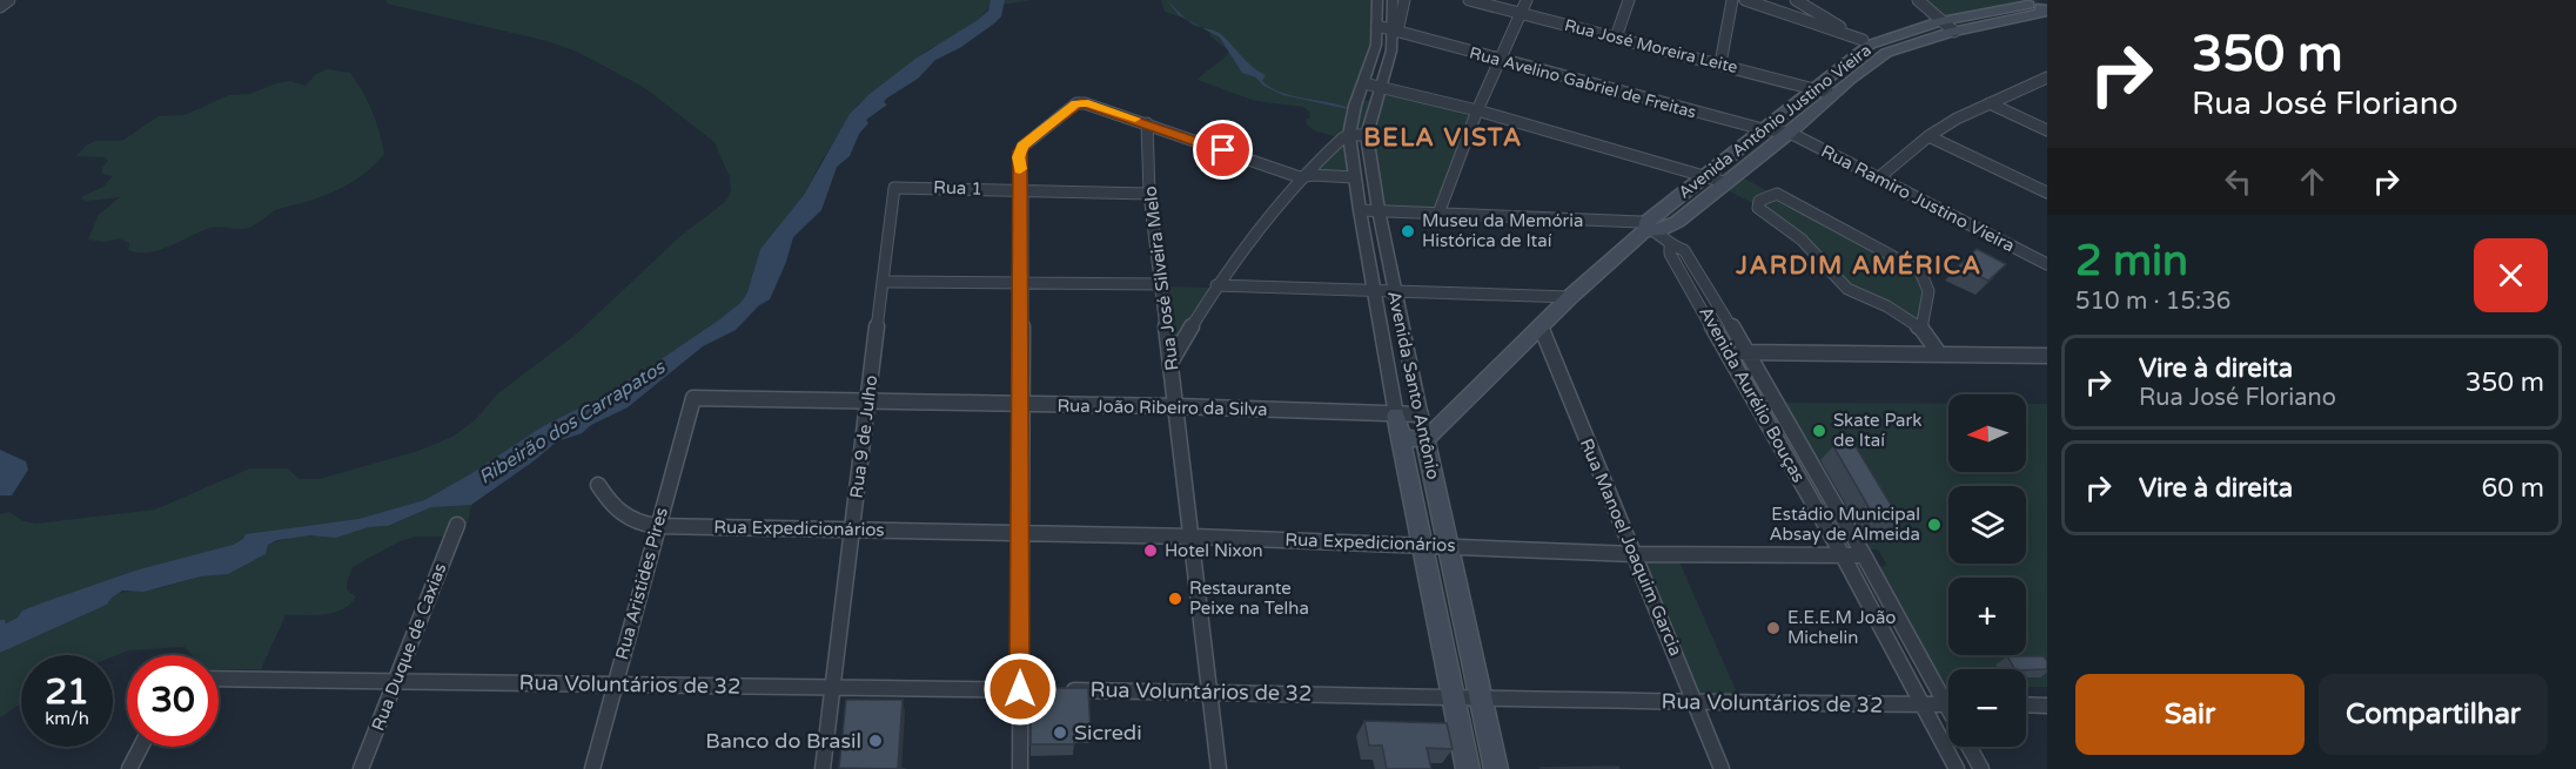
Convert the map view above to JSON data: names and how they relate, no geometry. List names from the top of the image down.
{
  "streets": {
    "main road": ["Avenida Antônio Justino Vieira", "Avenida Santo Antônio"],
    "street": [
      "Rua José Moreira Leite",
      "Rua Avelino Gabriel de Freitas",
      "Rua 1",
      "Rua Ramiro Justino Vieira",
      "Rua José Silveira Melo",
      "Avenida Aurélio Bouças",
      "Rua João Ribeiro da Silva",
      "Rua 9 de Julho",
      "Rua Expedicionários",
      "Rua Manoel Joaquim Garcia",
      "Rua Aristides Pires",
      "Rua Duque de Caxias",
      "Rua Voluntários de 32"
    ]
  },
  "crossings": [
    ["Rua José Moreira Leite", "Avenida Antônio Justino Vieira"],
    ["Rua Avelino Gabriel de Freitas", "Avenida Antônio Justino Vieira"],
    ["Rua Avelino Gabriel de Freitas", "Rua Ramiro Justino Vieira"],
    ["Rua Avelino Gabriel de Freitas", "Avenida Santo Antônio"],
    ["Avenida Antônio Justino Vieira", "Rua Ramiro Justino Vieira"],
    ["Avenida Antônio Justino Vieira", "Avenida Santo Antônio"],
    ["Avenida Antônio Justino Vieira", "Avenida Aurélio Bouças"],
    ["Avenida Antônio Justino Vieira", "Rua Manoel Joaquim Garcia"],
    ["Rua 1", "Rua José Silveira Melo"],
    ["Rua 1", "Rua 9 de Julho"],
    ["Rua José Silveira Melo", "Rua João Ribeiro da Silva"],
    ["Rua José Silveira Melo", "Rua Expedicionários"],
    ["Rua José Silveira Melo", "Rua Voluntários de 32"],
    ["Avenida Santo Antônio", "Rua João Ribeiro da Silva"],
    ["Avenida Santo Antônio", "Rua Expedicionários"],
    ["Avenida Santo Antônio", "Rua Voluntários de 32"],
    ["Avenida Aurélio Bouças", "Rua Expedicionários"],
    ["Avenida Aurélio Bouças", "Rua Voluntários de 32"],
    ["Rua João Ribeiro da Silva", "Rua 9 de Julho"],
    ["Rua João Ribeiro da Silva", "Rua Aristides Pires"],
    ["Rua 9 de Julho", "Rua Expedicionários"],
    ["Rua 9 de Julho", "Rua Voluntários de 32"],
    ["Rua Expedicionários", "Rua Manoel Joaquim Garcia"],
    ["Rua Expedicionários", "Rua Aristides Pires"],
    ["Rua Manoel Joaquim Garcia", "Rua Voluntários de 32"],
    ["Rua Aristides Pires", "Rua Voluntários de 32"],
    ["Rua Duque de Caxias", "Rua Voluntários de 32"]
  ],
  "districts": ["BELA VISTA", "JARDIM AMÉRICA"],
  "water": ["Ribeirão dos Carrapatos"],
  "places": [
    "Museu da Memória Histórica de Itaí",
    "Skate Park de Itaí",
    "Estádio Municipal Absay de Almeida",
    "Hotel Nixon",
    "Restaurante Peixe na Telha",
    "E.E.E.M João Michelin",
    "Sicredi",
    "Banco do Brasil"
  ],
  "north": "left",
  "page": {
    "turn": ["350 m", "Rua José Floriano"],
    "heading": ["2 min", "510 m · 15:36"],
    "list": [
      {
        "name": "Vire à direita",
        "note": "Rua José Floriano",
        "value": "350 m"
      },
      {
        "name": "Vire à direita",
        "value": "60 m"
      }
    ],
    "map_buttons": ["+", "−"],
    "speed": "21 km/h",
    "limit": "30",
    "buttons": ["Sair", "Compartilhar"]
  }
}
